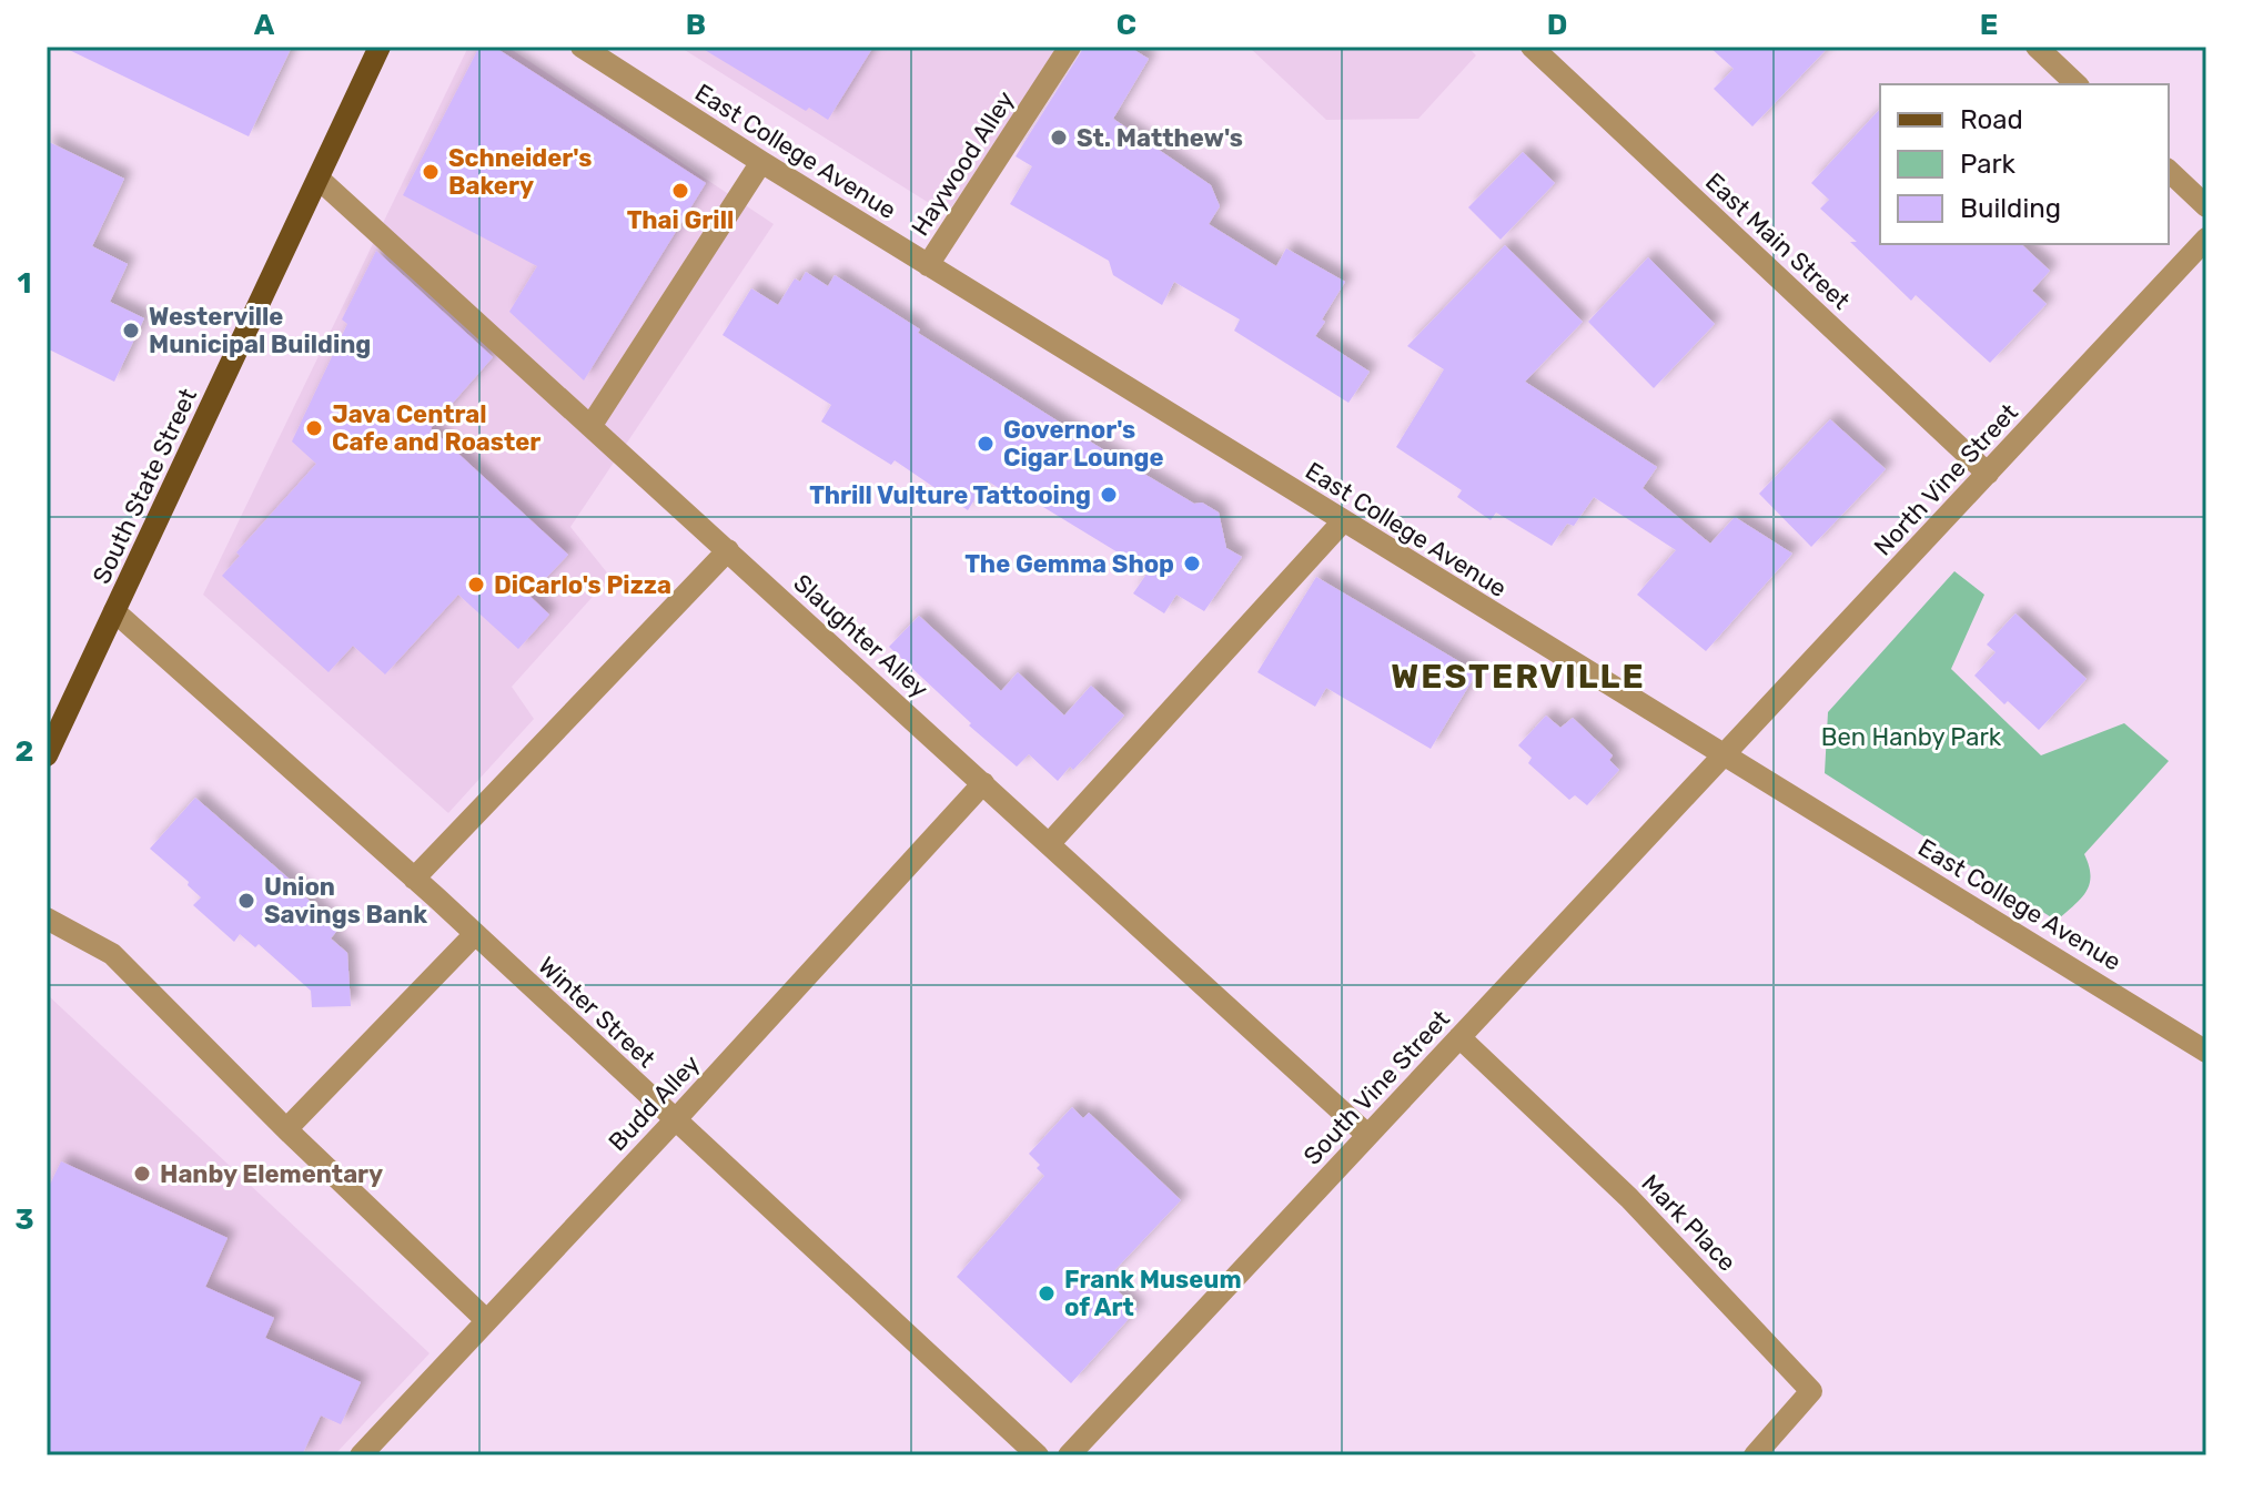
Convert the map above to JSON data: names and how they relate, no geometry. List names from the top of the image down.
{
  "streets": {
    "main road": ["South State Street"],
    "street": [
      "East College Avenue",
      "Haywood Alley",
      "East Main Street",
      "North Vine Street",
      "Slaughter Alley",
      "Winter Street",
      "South Vine Street",
      "Budd Alley",
      "Mark Place"
    ]
  },
  "crossings": [
    ["East College Avenue", "Haywood Alley"],
    ["East College Avenue", "North Vine Street"],
    ["East College Avenue", "South Vine Street"],
    ["East Main Street", "North Vine Street"],
    ["North Vine Street", "South Vine Street"],
    ["South State Street", "Slaughter Alley"],
    ["South State Street", "Winter Street"],
    ["Slaughter Alley", "South Vine Street"],
    ["Slaughter Alley", "Budd Alley"],
    ["Winter Street", "Budd Alley"],
    ["South Vine Street", "Mark Place"]
  ],
  "districts": ["WESTERVILLE"],
  "parks": ["Ben Hanby Park"],
  "places": [
    "St. Matthew's",
    "Schneider's Bakery",
    "Thai Grill",
    "Westerville Municipal Building",
    "Java Central Cafe and Roaster",
    "Governor's Cigar Lounge",
    "Thrill Vulture Tattooing",
    "The Gemma Shop",
    "DiCarlo's Pizza",
    "Union Savings Bank",
    "Hanby Elementary",
    "Frank Museum of Art"
  ],
  "legend": ["Road", "Park", "Building"],
  "grid": {
    "columns": [
      "A",
      "B",
      "C",
      "D",
      "E"
    ],
    "rows": ["1", "2", "3"]
  }
}
